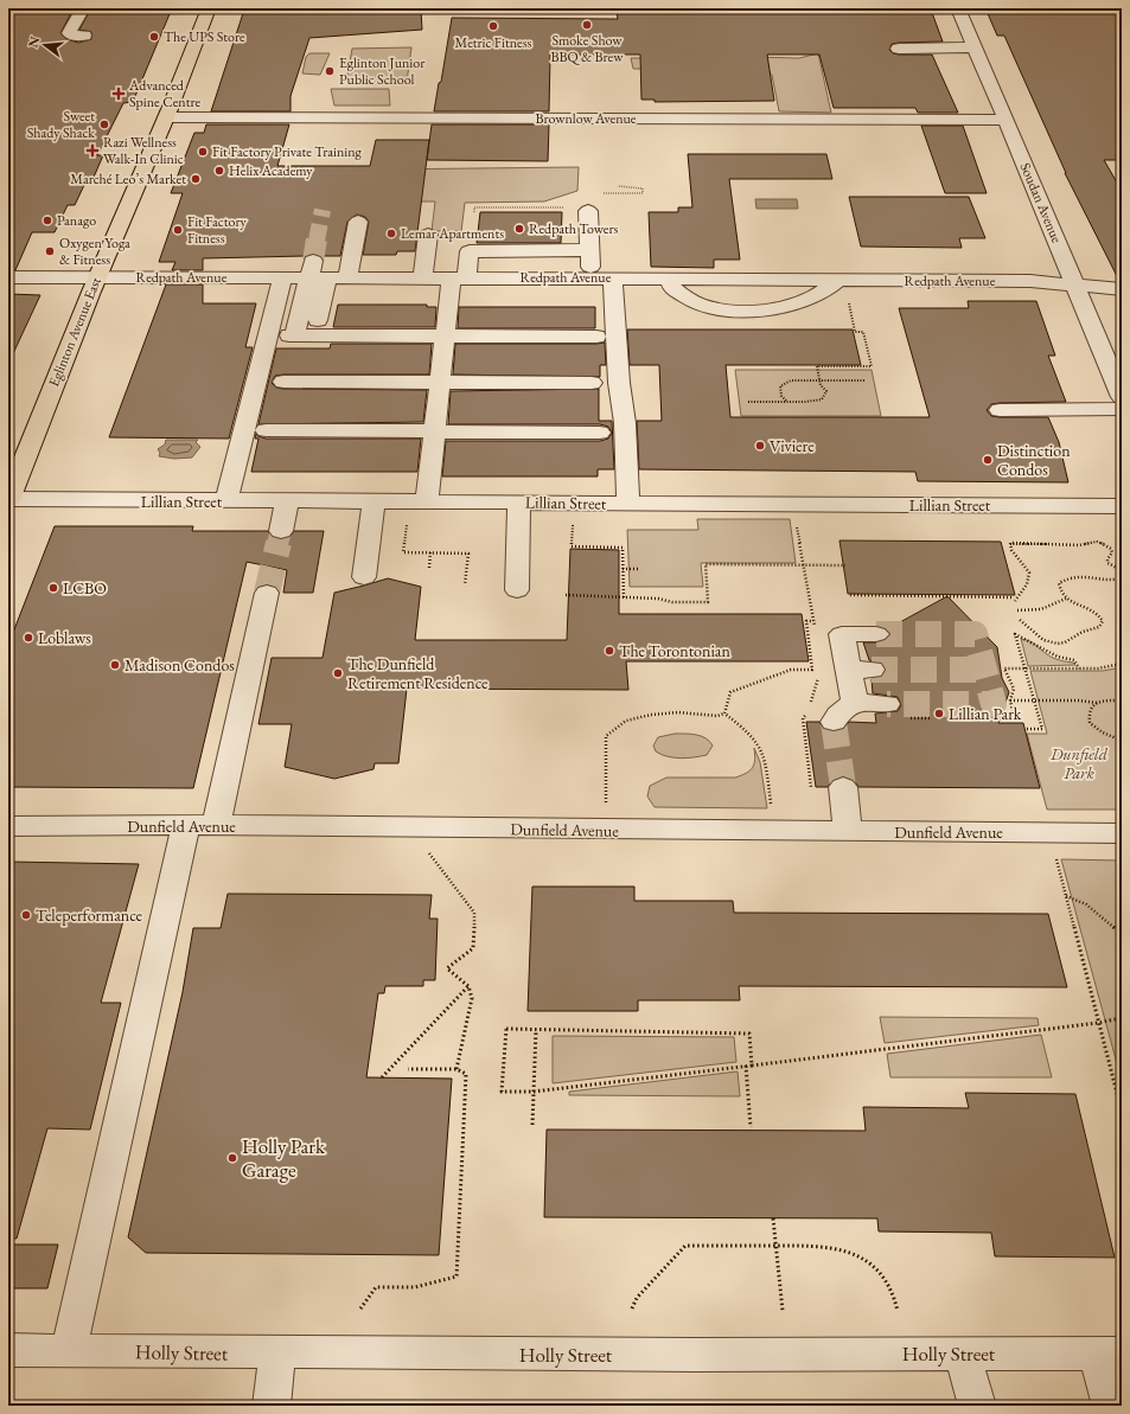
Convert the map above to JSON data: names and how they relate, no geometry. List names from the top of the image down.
{
  "streets": {
    "main road": ["Eglinton Avenue East"],
    "street": [
      "Brownlow Avenue",
      "Soudan Avenue",
      "Redpath Avenue",
      "Lillian Street",
      "Dunfield Avenue",
      "Holly Street"
    ]
  },
  "crossings": [
    ["Brownlow Avenue", "Soudan Avenue"],
    ["Brownlow Avenue", "Eglinton Avenue East"],
    ["Soudan Avenue", "Redpath Avenue"],
    ["Redpath Avenue", "Eglinton Avenue East"],
    ["Eglinton Avenue East", "Lillian Street"]
  ],
  "parks": ["Dunfield Park"],
  "places": {
    "other": [
      "Smoke Show BBQ & Brew",
      "Metric Fitness",
      "The UPS Store",
      "Eglinton Junior Public School",
      "Sweet Shady Shack",
      "Fit Factory Private Training",
      "Helix Academy",
      "Marché Leo’s Market",
      "Panago",
      "Redpath Towers",
      "Fit Factory Fitness",
      "Lemar Apartments",
      "Oxygen Yoga & Fitness",
      "Viviere",
      "Distinction Condos",
      "LCBO",
      "Loblaws",
      "The Torontonian",
      "Madison Condos",
      "The Dunfield Retirement Residence",
      "Lillian Park",
      "Teleperformance",
      "Holly Park Garage"
    ],
    "health": ["Advanced Spine Centre", "Razi Wellness Walk-In Clinic"]
  },
  "north": "left"
}
